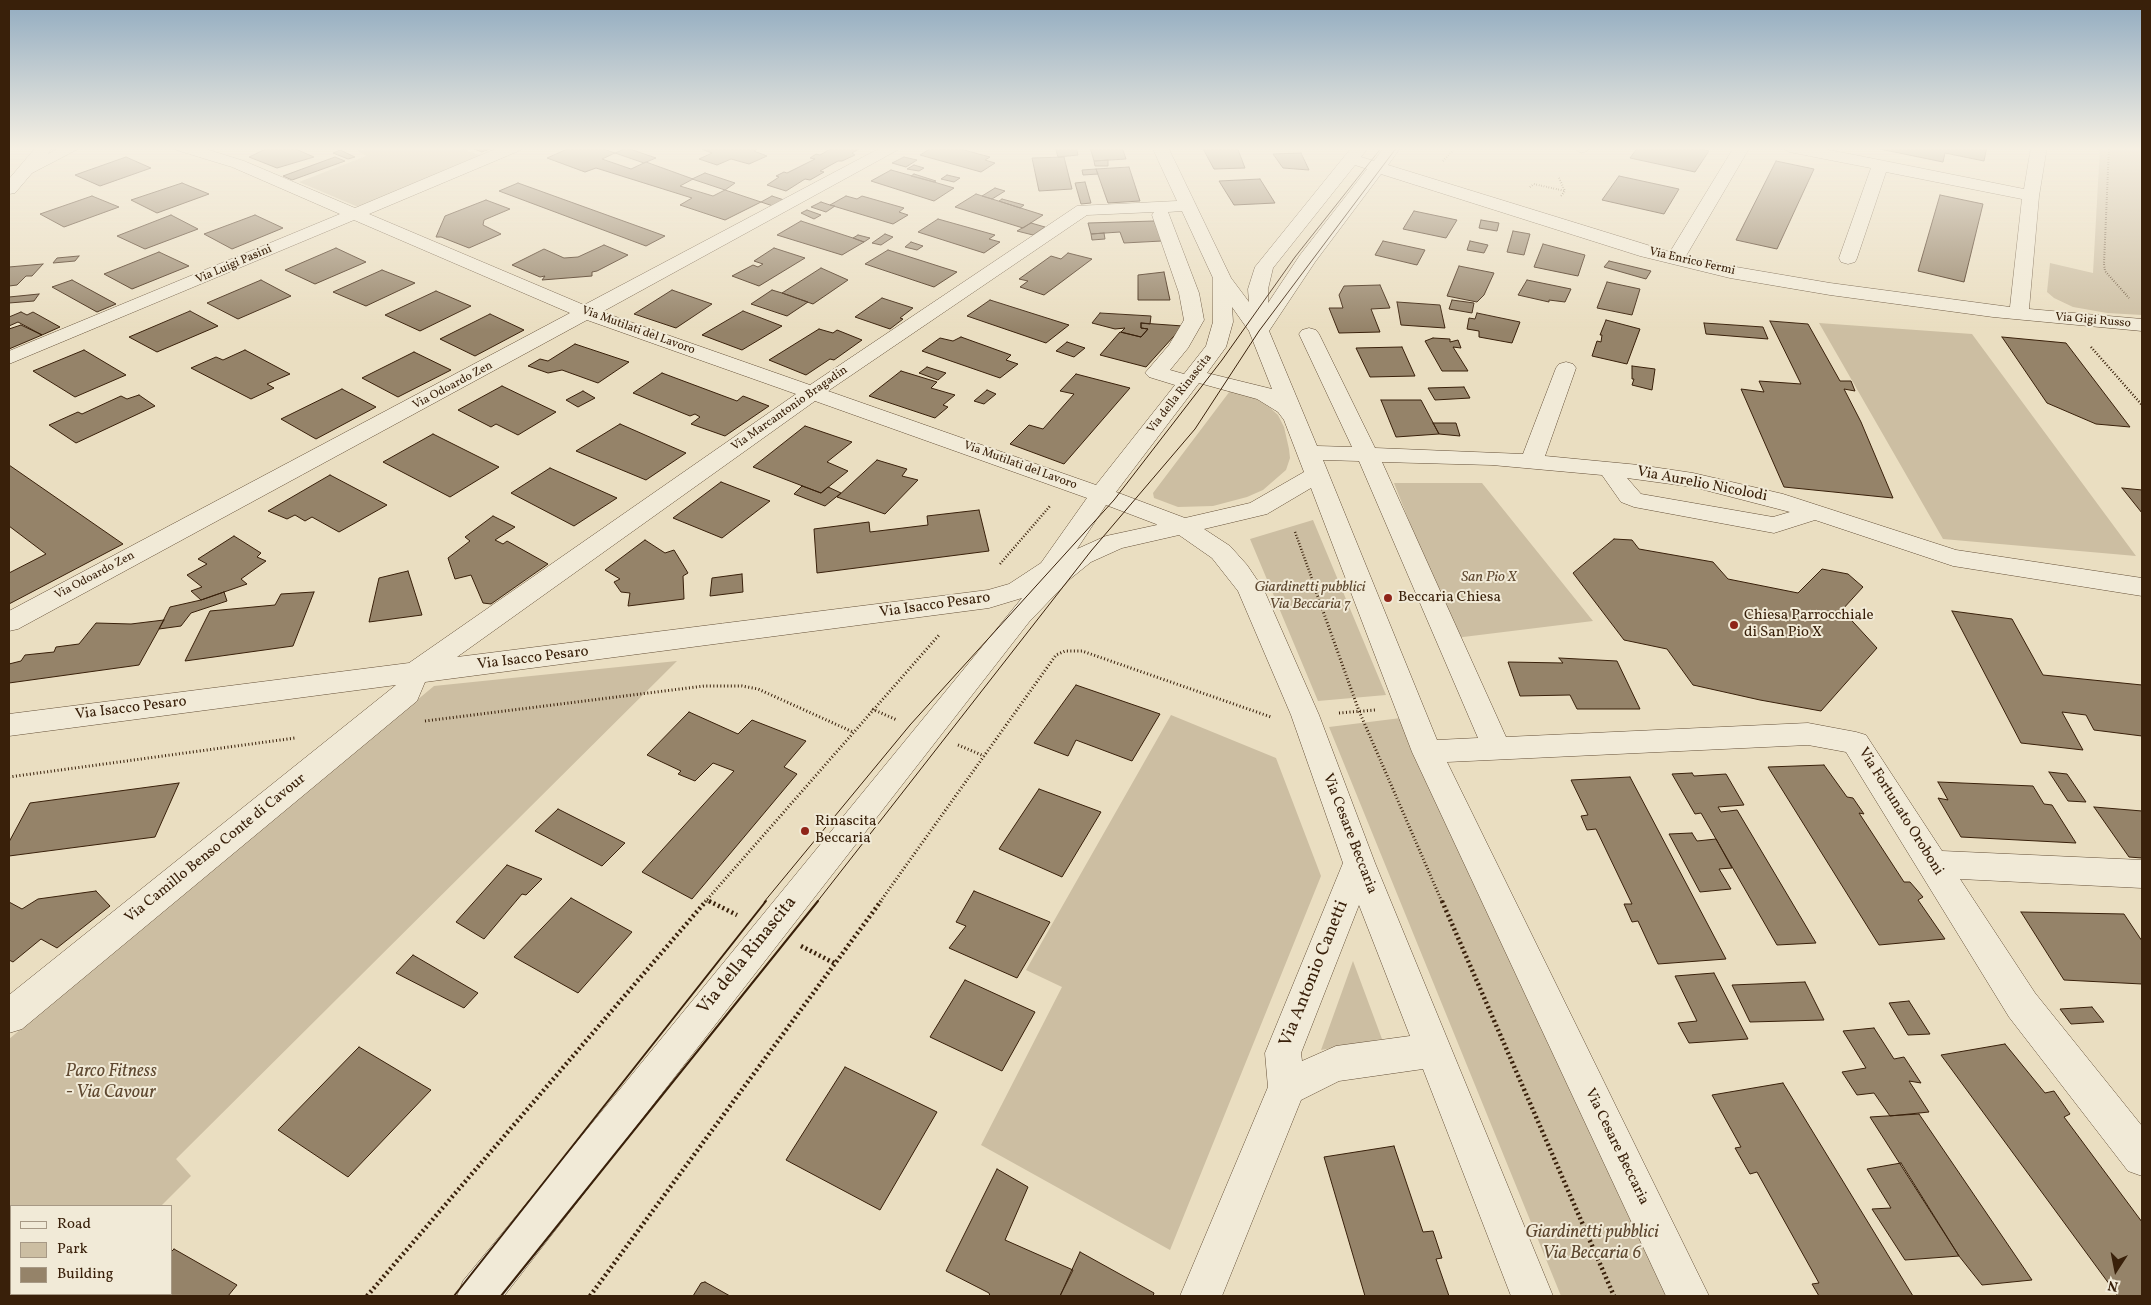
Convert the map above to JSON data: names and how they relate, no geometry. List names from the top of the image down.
{
  "streets": {
    "street": [
      "Via Enrico Fermi",
      "Via Luigi Pasini",
      "Via Gigi Russo",
      "Via Mutilati del Lavoro",
      "Via Odoardo Zen",
      "Via della Rinascita",
      "Via Marcantonio Bragadin",
      "Via Isacco Pesaro",
      "Via Fortunato Oroboni",
      "Via Cesare Beccaria",
      "Via Camillo Benso Conte di Cavour",
      "Via Antonio Canetti"
    ]
  },
  "crossings": [
    ["Via Enrico Fermi", "Via Gigi Russo"],
    ["Via Luigi Pasini", "Via Mutilati del Lavoro"],
    ["Via Mutilati del Lavoro", "Via Odoardo Zen"],
    ["Via Mutilati del Lavoro", "Via della Rinascita"],
    ["Via Mutilati del Lavoro", "Via Marcantonio Bragadin"],
    ["Via Mutilati del Lavoro", "Via Cesare Beccaria"],
    ["Via della Rinascita", "Via Isacco Pesaro"],
    ["Via della Rinascita", "Via Cesare Beccaria"],
    ["Via Marcantonio Bragadin", "Via Isacco Pesaro"],
    ["Via Marcantonio Bragadin", "Via Camillo Benso Conte di Cavour"],
    ["Via Isacco Pesaro", "Via Camillo Benso Conte di Cavour"],
    ["Via Fortunato Oroboni", "Via Cesare Beccaria"],
    ["Via Cesare Beccaria", "Via Antonio Canetti"]
  ],
  "parks": [
    "San Pio X",
    "Giardinetti pubblici Via Beccaria 7",
    "Parco Fitness - Via Cavour",
    "Giardinetti pubblici Via Beccaria 6"
  ],
  "places": ["Beccaria Chiesa", "Chiesa Parrocchiale di San Pio X", "Rinascita Beccaria"],
  "legend": ["Road", "Park", "Building"],
  "north": "bottom"
}
